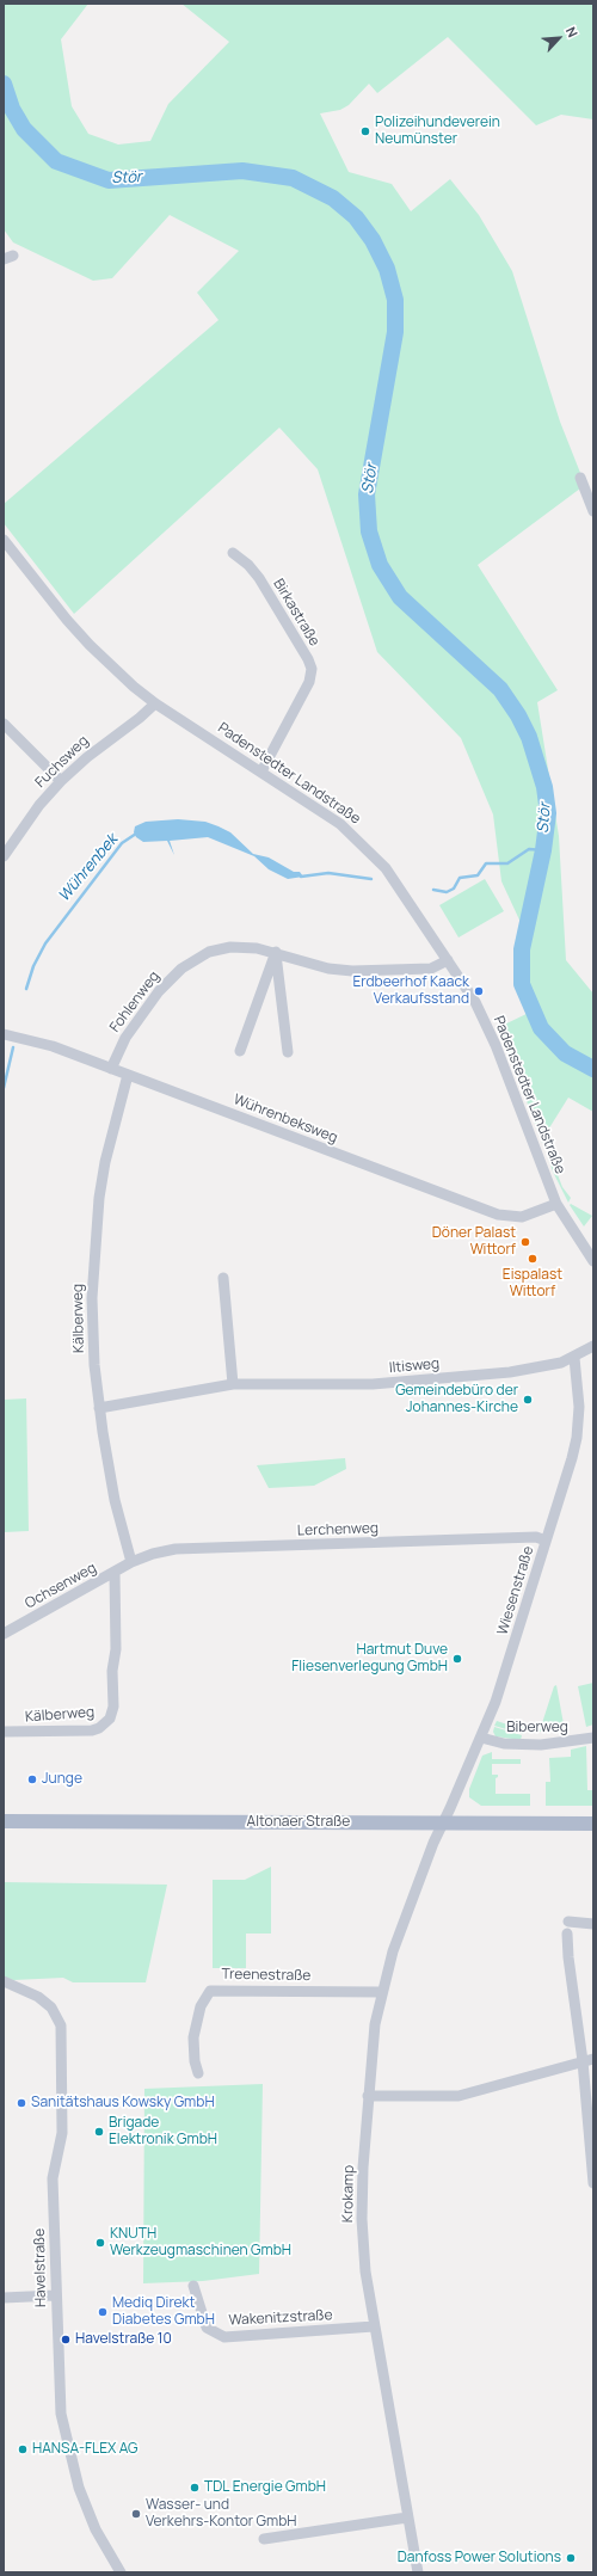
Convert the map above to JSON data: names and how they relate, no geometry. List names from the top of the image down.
{
  "streets": {
    "main road": ["Altonaer Straße"],
    "street": [
      "Birkastraße",
      "Fuchsweg",
      "Padenstedter Landstraße",
      "Fohlenweg",
      "Wührenbeksweg",
      "Kälberweg",
      "Iltisweg",
      "Lerchenweg",
      "Ochsenweg",
      "Wiesenstraße",
      "Biberweg",
      "Treenestraße",
      "Krokamp",
      "Havelstraße",
      "Wakenitzstraße"
    ]
  },
  "crossings": [
    ["Birkastraße", "Padenstedter Landstraße"],
    ["Fuchsweg", "Padenstedter Landstraße"],
    ["Padenstedter Landstraße", "Fohlenweg"],
    ["Padenstedter Landstraße", "Wührenbeksweg"],
    ["Fohlenweg", "Wührenbeksweg"],
    ["Wührenbeksweg", "Kälberweg"],
    ["Kälberweg", "Iltisweg"],
    ["Kälberweg", "Lerchenweg"],
    ["Kälberweg", "Ochsenweg"],
    ["Iltisweg", "Wiesenstraße"],
    ["Lerchenweg", "Ochsenweg"],
    ["Lerchenweg", "Wiesenstraße"],
    ["Wiesenstraße", "Biberweg"],
    ["Wiesenstraße", "Altonaer Straße"],
    ["Wiesenstraße", "Krokamp"],
    ["Altonaer Straße", "Krokamp"],
    ["Treenestraße", "Krokamp"],
    ["Krokamp", "Wakenitzstraße"]
  ],
  "water": ["Stör", "Wührenbek"],
  "places": [
    "Polizeihundeverein Neumünster",
    "Erdbeerhof Kaack Verkaufsstand",
    "Döner Palast Wittorf",
    "Eispalast Wittorf",
    "Gemeindebüro der Johannes-Kirche",
    "Hartmut Duve Fliesenverlegung GmbH",
    "Junge",
    "Sanitätshaus Kowsky GmbH",
    "Brigade Elektronik GmbH",
    "KNUTH Werkzeugmaschinen GmbH",
    "Mediq Direkt Diabetes GmbH",
    "Havelstraße 10",
    "HANSA-FLEX AG",
    "TDL Energie GmbH",
    "Wasser- und Verkehrs-Kontor GmbH",
    "Danfoss Power Solutions"
  ],
  "north": "top right"
}
